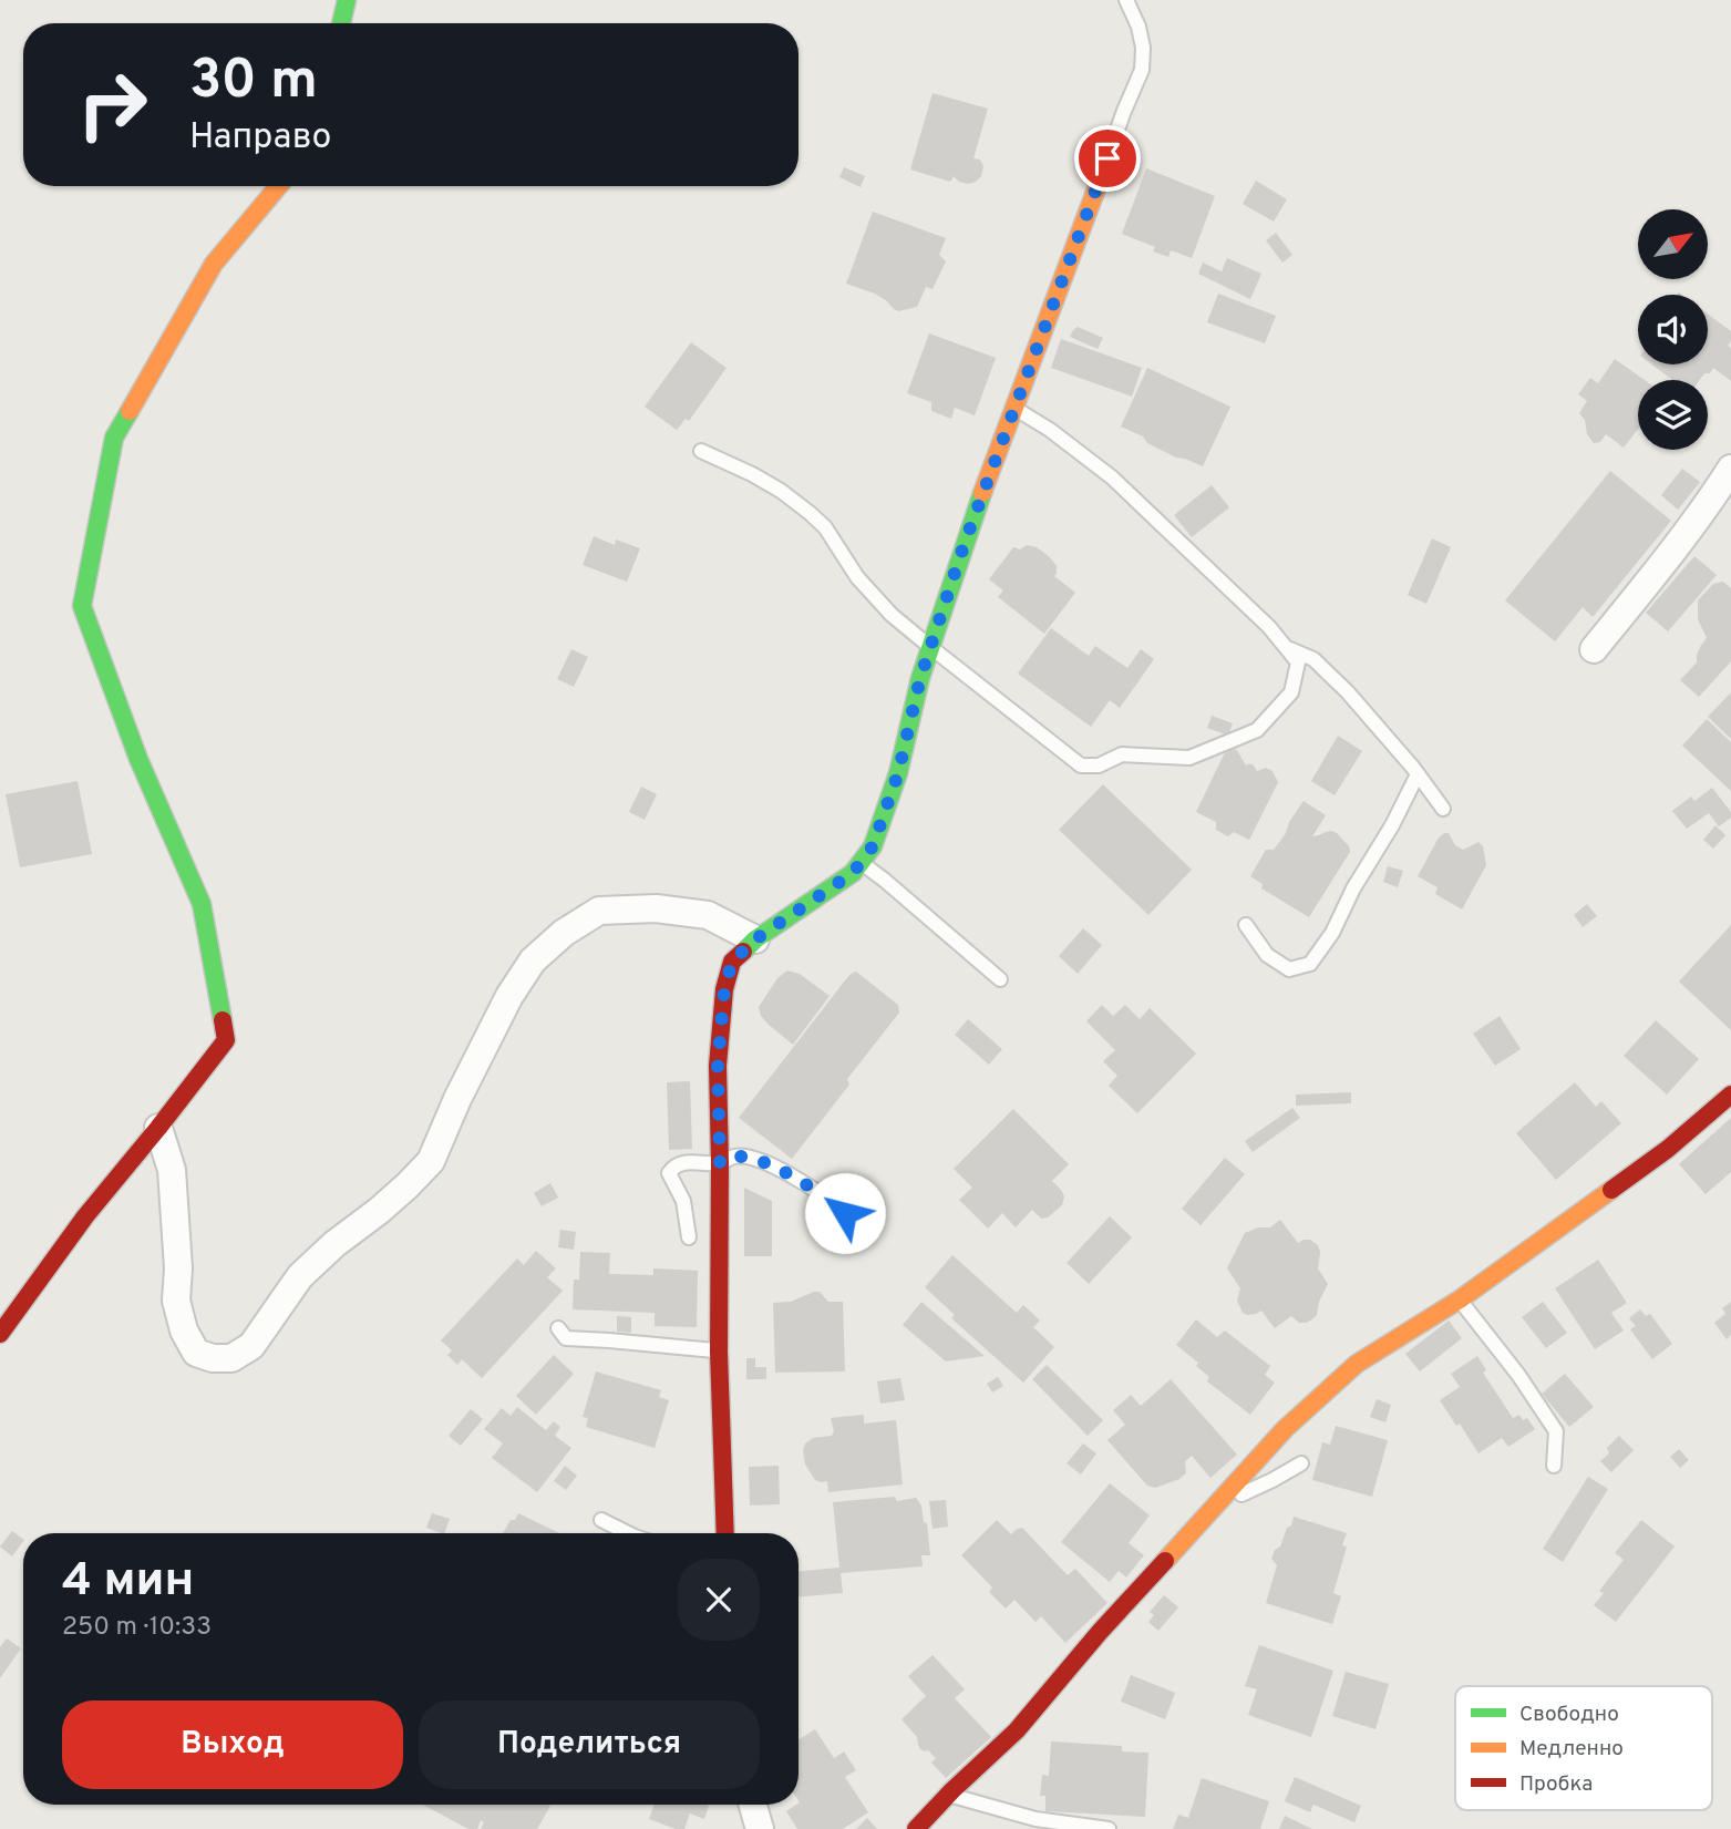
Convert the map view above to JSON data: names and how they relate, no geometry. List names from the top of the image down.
{
  "legend": ["Свободно", "Медленно", "Пробка"],
  "north": "top right",
  "page": {
    "turn": ["30 m", "Направо"],
    "heading": ["4 мин", "250 m · 10:33"],
    "buttons": ["Выход", "Поделиться"]
  }
}
